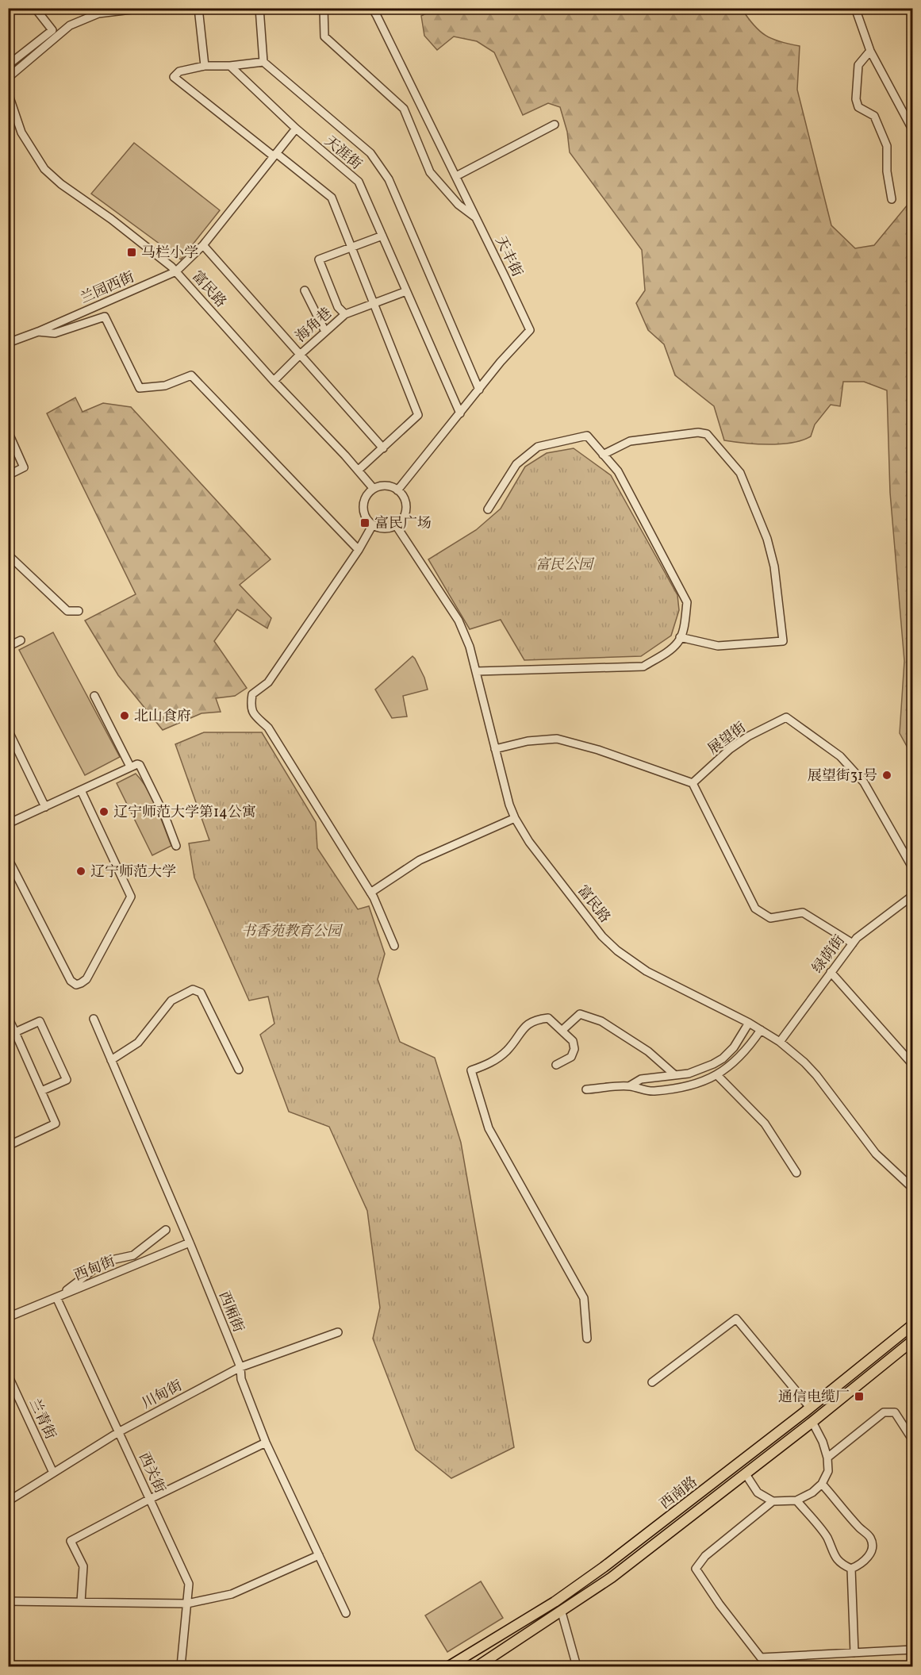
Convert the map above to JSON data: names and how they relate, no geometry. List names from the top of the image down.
{
  "streets": {
    "main road": ["西南路"],
    "street": [
      "天涯街",
      "天丰街",
      "兰园西街",
      "富民路",
      "海角巷",
      "展望街",
      "绿荫街",
      "西甸街",
      "西厢街",
      "川甸街",
      "兰青街",
      "西关街"
    ]
  },
  "crossings": [
    ["天涯街", "天丰街"],
    ["天涯街", "兰园西街"],
    ["天涯街", "海角巷"],
    ["天丰街", "富民路"],
    ["兰园西街", "富民路"],
    ["富民路", "海角巷"],
    ["富民路", "绿荫街"],
    ["西甸街", "西厢街"],
    ["西甸街", "西关街"],
    ["西厢街", "川甸街"],
    ["川甸街", "兰青街"],
    ["川甸街", "西关街"]
  ],
  "parks": ["富民公园", "书香苑教育公园"],
  "places": {
    "transit": ["马栏小学", "富民广场", "通信电缆厂"],
    "other": [
      "北山食府",
      "展望街31号",
      "辽宁师范大学第14公寓",
      "辽宁师范大学"
    ]
  }
}
